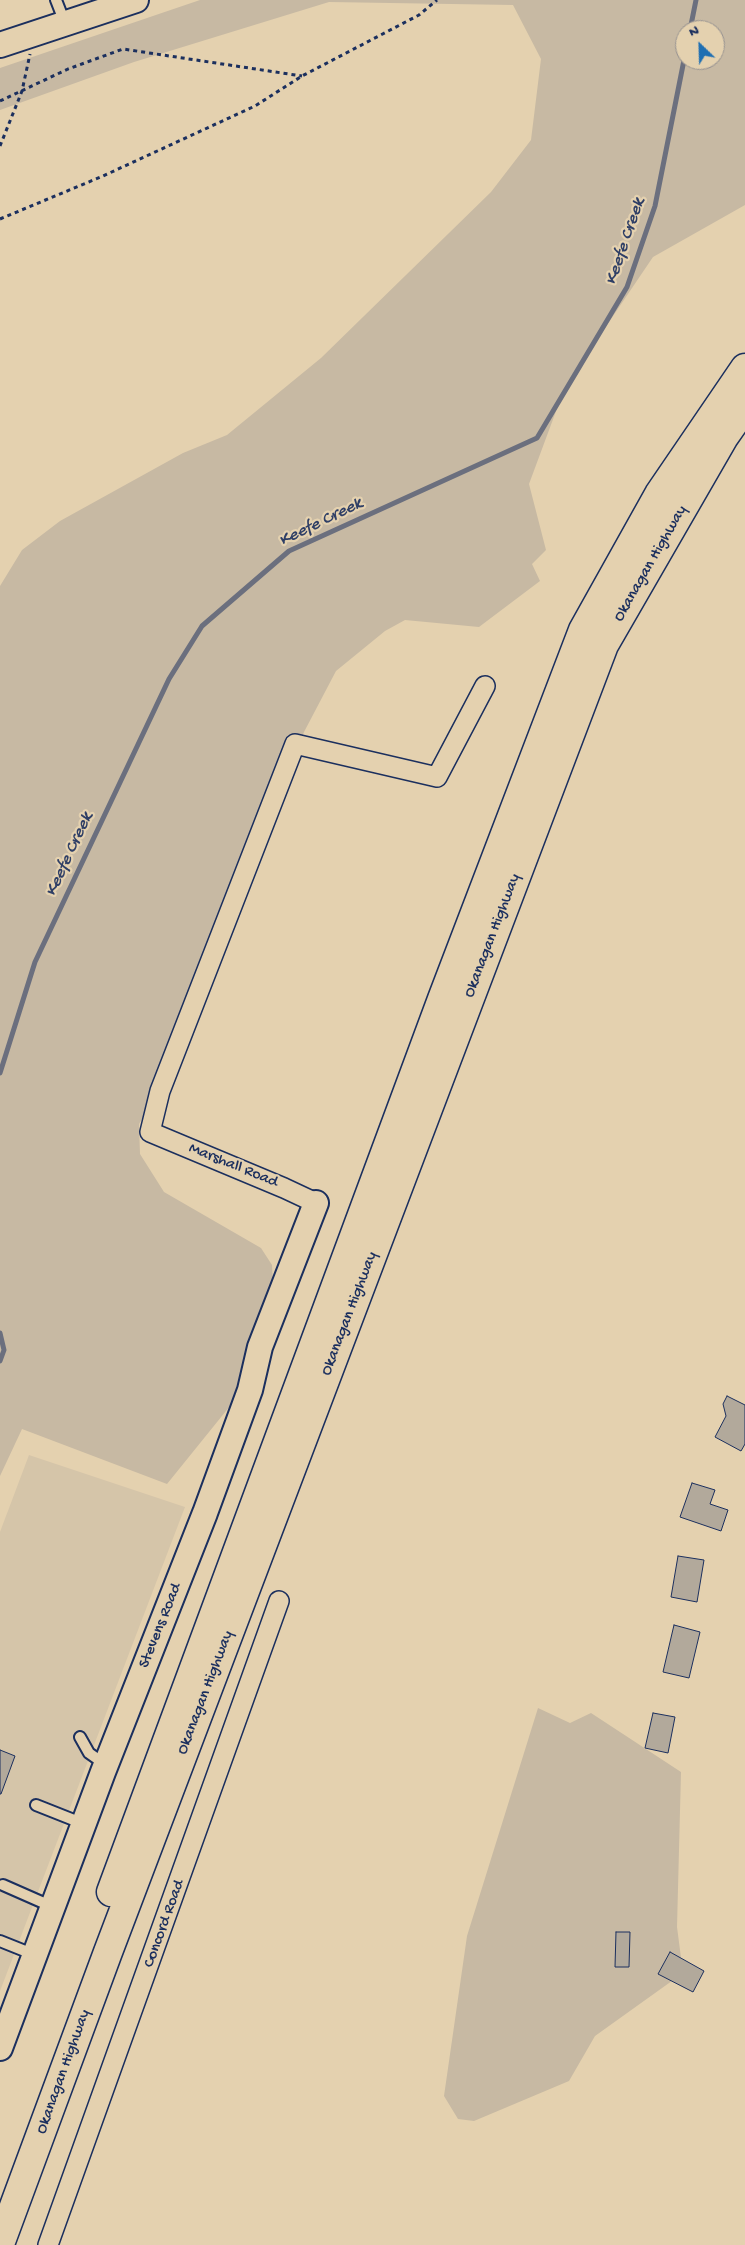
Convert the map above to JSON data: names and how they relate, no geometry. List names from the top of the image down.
{
  "streets": {
    "highway": ["Okanagan Highway"],
    "street": ["Marshall Road", "Stevens Road", "Concord Road"]
  },
  "crossings": [
    ["Marshall Road", "Stevens Road"]
  ],
  "water": ["Keefe Creek"],
  "north": "top left"
}
